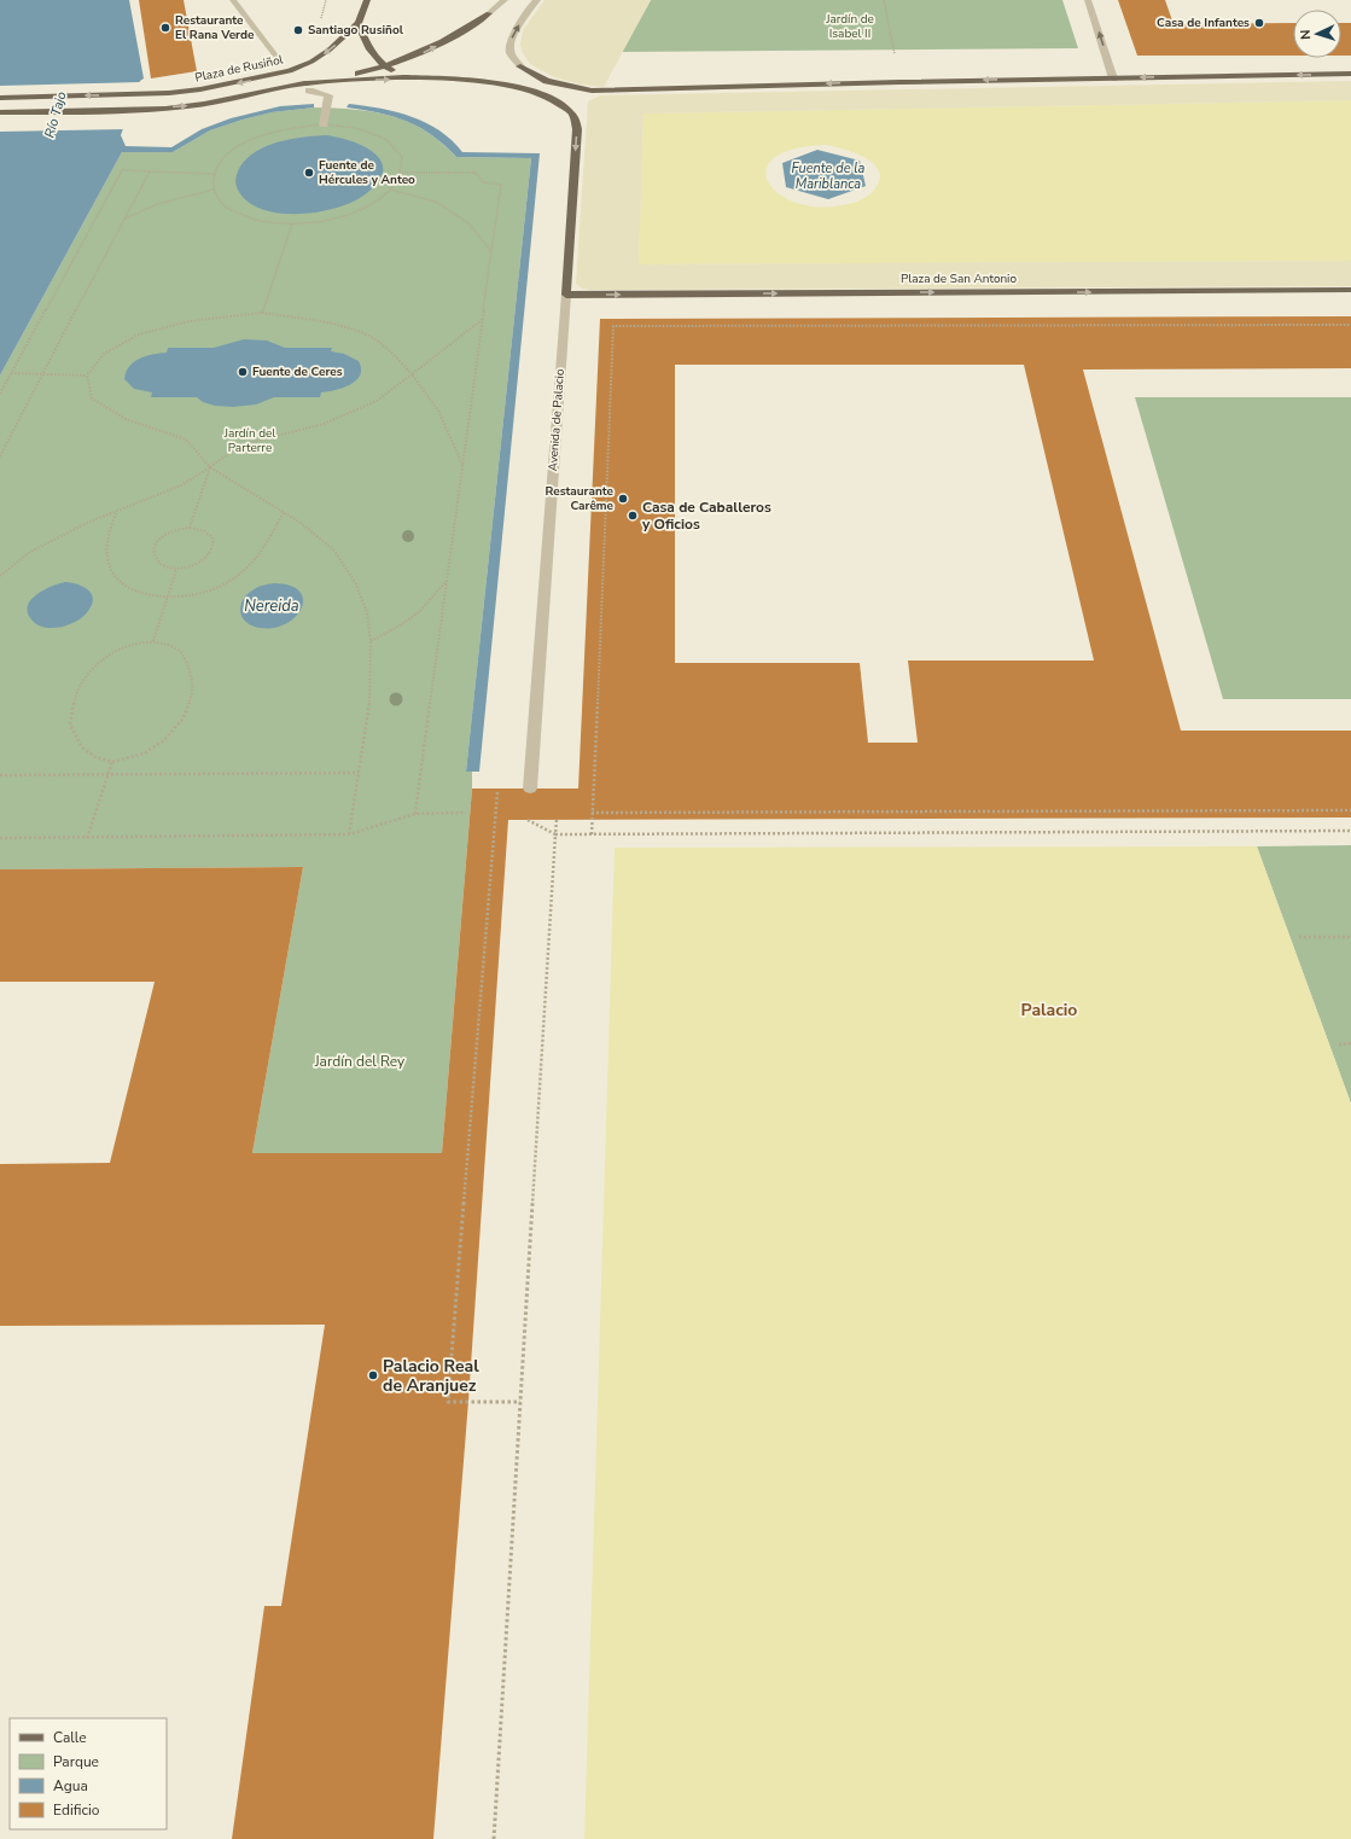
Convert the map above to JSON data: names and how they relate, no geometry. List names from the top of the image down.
{
  "streets": {
    "main road": ["Plaza de Rusiñol", "Plaza de San Antonio", "Avenida de Palacio"]
  },
  "crossings": [
    ["Plaza de Rusiñol", "Avenida de Palacio"],
    ["Plaza de San Antonio", "Avenida de Palacio"]
  ],
  "one_way": ["Plaza de San Antonio"],
  "districts": ["Palacio"],
  "water": ["Río Tajo", "Fuente de la Mariblanca", "Nereida"],
  "parks": ["Jardín de Isabel II", "Jardín del Parterre", "Jardín del Rey"],
  "places": [
    "Casa de Infantes",
    "Restaurante El Rana Verde",
    "Santiago Rusiñol",
    "Fuente de Hércules y Anteo",
    "Fuente de Ceres",
    "Restaurante Carême",
    "Casa de Caballeros y Oficios",
    "Palacio Real de Aranjuez"
  ],
  "legend": [
    "Calle",
    "Parque",
    "Agua",
    "Edificio"
  ],
  "north": "left"
}
